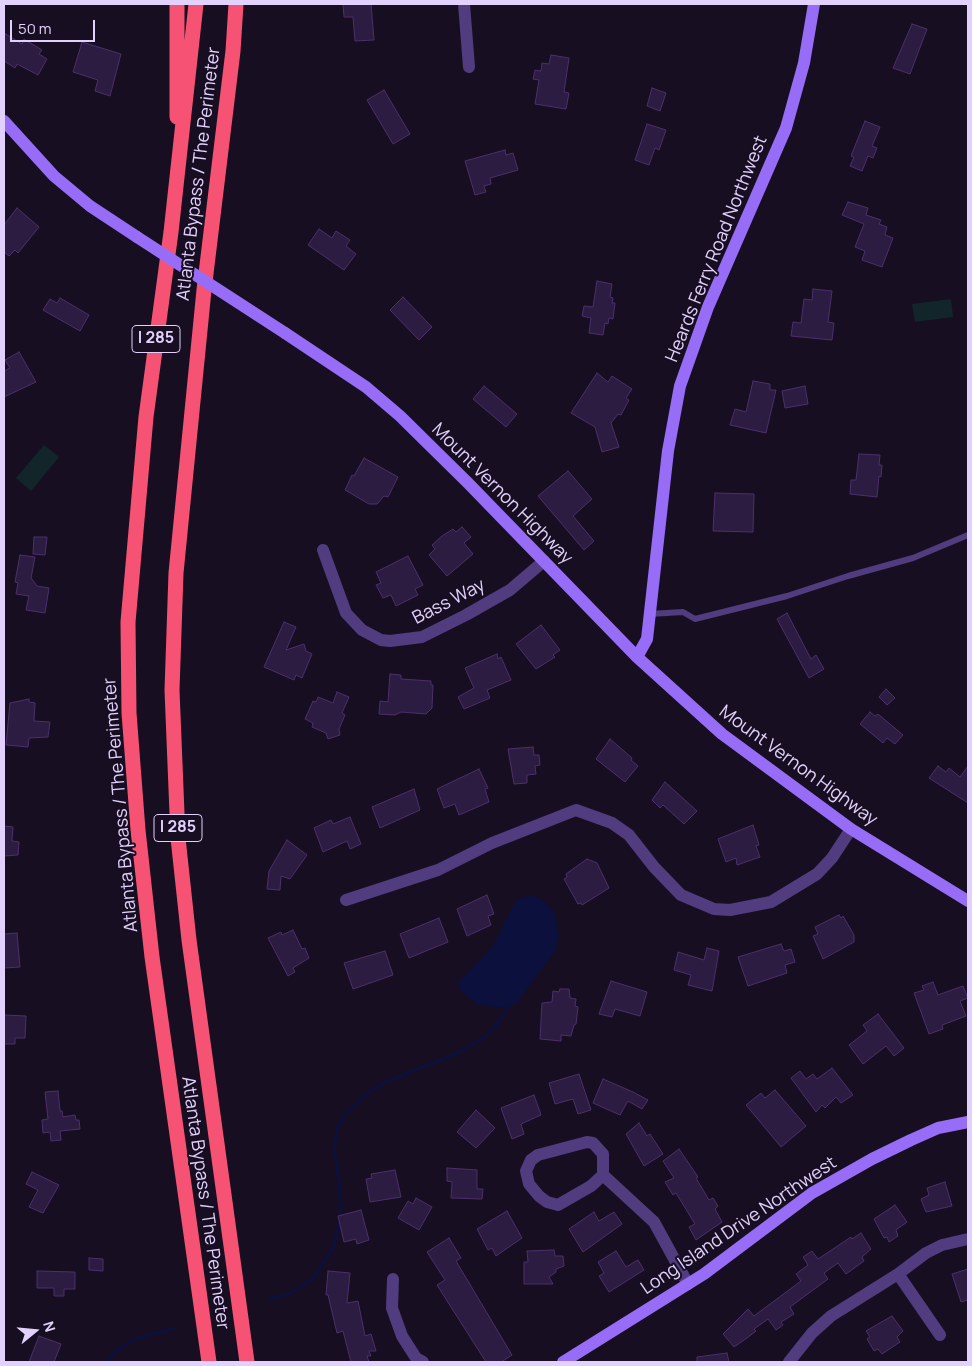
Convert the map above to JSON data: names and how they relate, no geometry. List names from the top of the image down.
{
  "streets": {
    "highway": ["Atlanta Bypass / The Perimeter", "I 285"],
    "street": [
      "Heards Ferry Road Northwest",
      "Mount Vernon Highway",
      "Bass Way",
      "Long Island Drive Northwest"
    ]
  },
  "crossings": [
    ["Heards Ferry Road Northwest", "Mount Vernon Highway"],
    ["Mount Vernon Highway", "Bass Way"]
  ],
  "scale_bar": "50 m",
  "north": "right"
}
